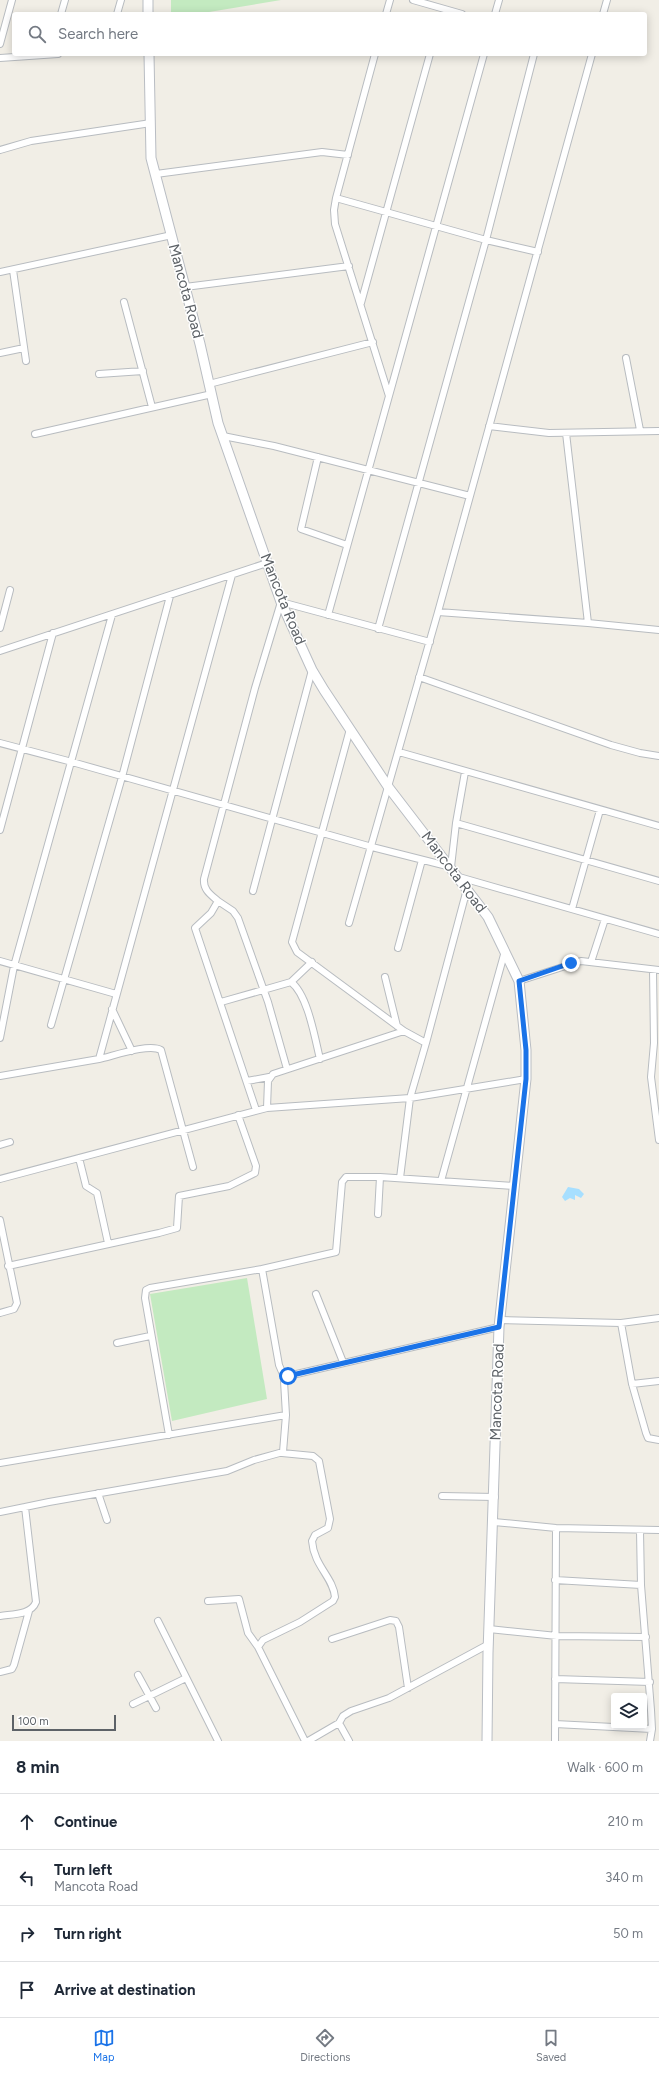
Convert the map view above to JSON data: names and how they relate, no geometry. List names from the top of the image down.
{
  "streets": {
    "main road": ["Mancota Road"]
  },
  "scale_bar": "100 m",
  "page": {
    "search": "Search here",
    "scale": "100 m",
    "heading": ["8 min", "Walk · 600 m"],
    "list": [
      ["Continue", "210 m"],
      ["Turn left", "Mancota Road", "340 m"],
      ["Turn right", "50 m"],
      "Arrive at destination"
    ],
    "nav": ["Map", "Directions", "Saved"]
  }
}
